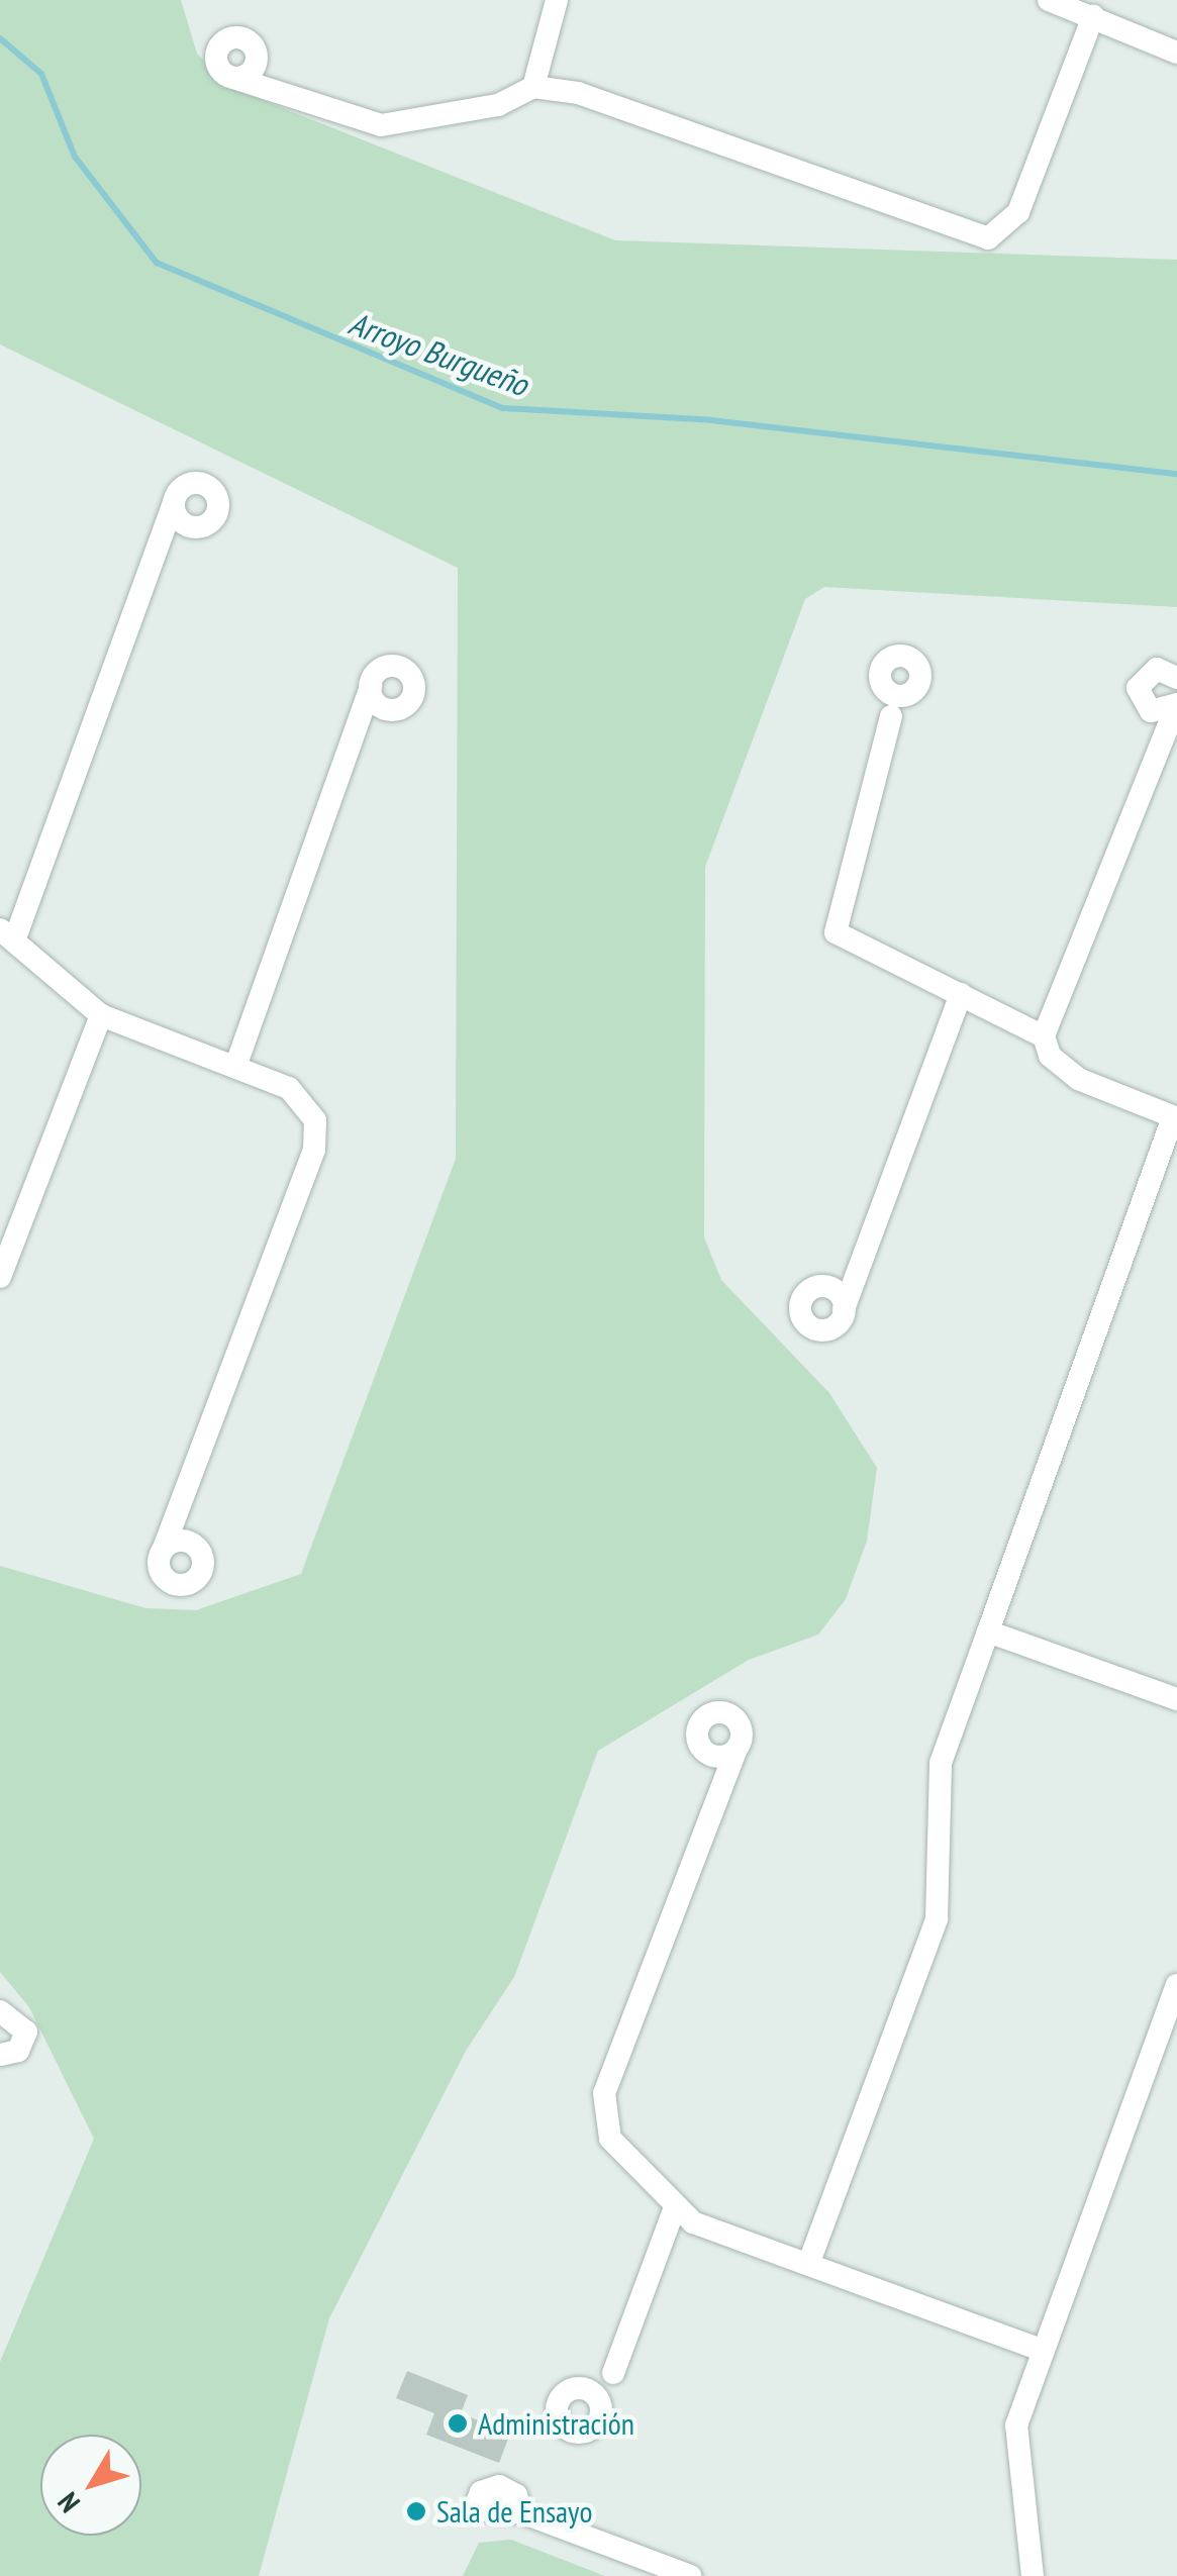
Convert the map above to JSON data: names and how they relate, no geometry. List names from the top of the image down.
{
  "water": ["Arroyo Burgueño"],
  "places": ["Administración", "Sala de Ensayo"],
  "north": "bottom left"
}
